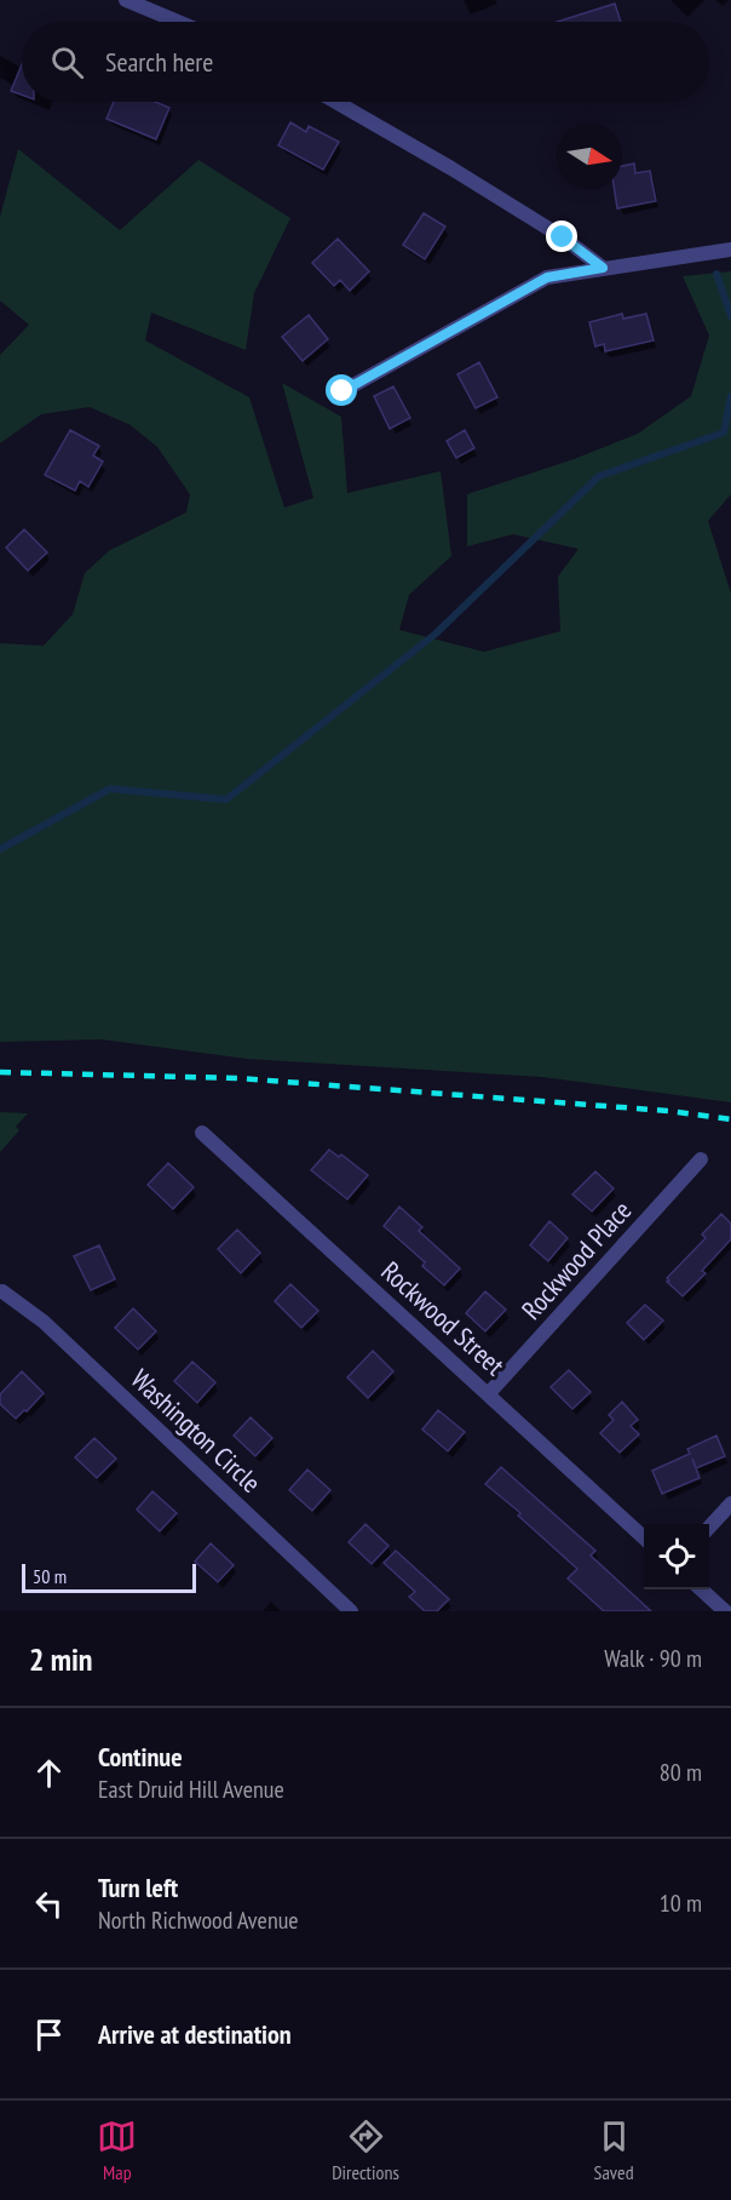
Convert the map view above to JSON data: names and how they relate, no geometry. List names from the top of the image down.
{
  "streets": {
    "street": ["Rockwood Place", "Rockwood Street", "Washington Circle"]
  },
  "crossings": [
    ["Rockwood Place", "Rockwood Street"]
  ],
  "scale_bar": "50 m",
  "north": "right",
  "page": {
    "search": "Search here",
    "scale": "50 m",
    "heading": ["2 min", "Walk · 90 m"],
    "list": [
      ["Continue", "East Druid Hill Avenue", "80 m"],
      ["Turn left", "North Richwood Avenue", "10 m"],
      "Arrive at destination"
    ],
    "nav": ["Map", "Directions", "Saved"]
  }
}
